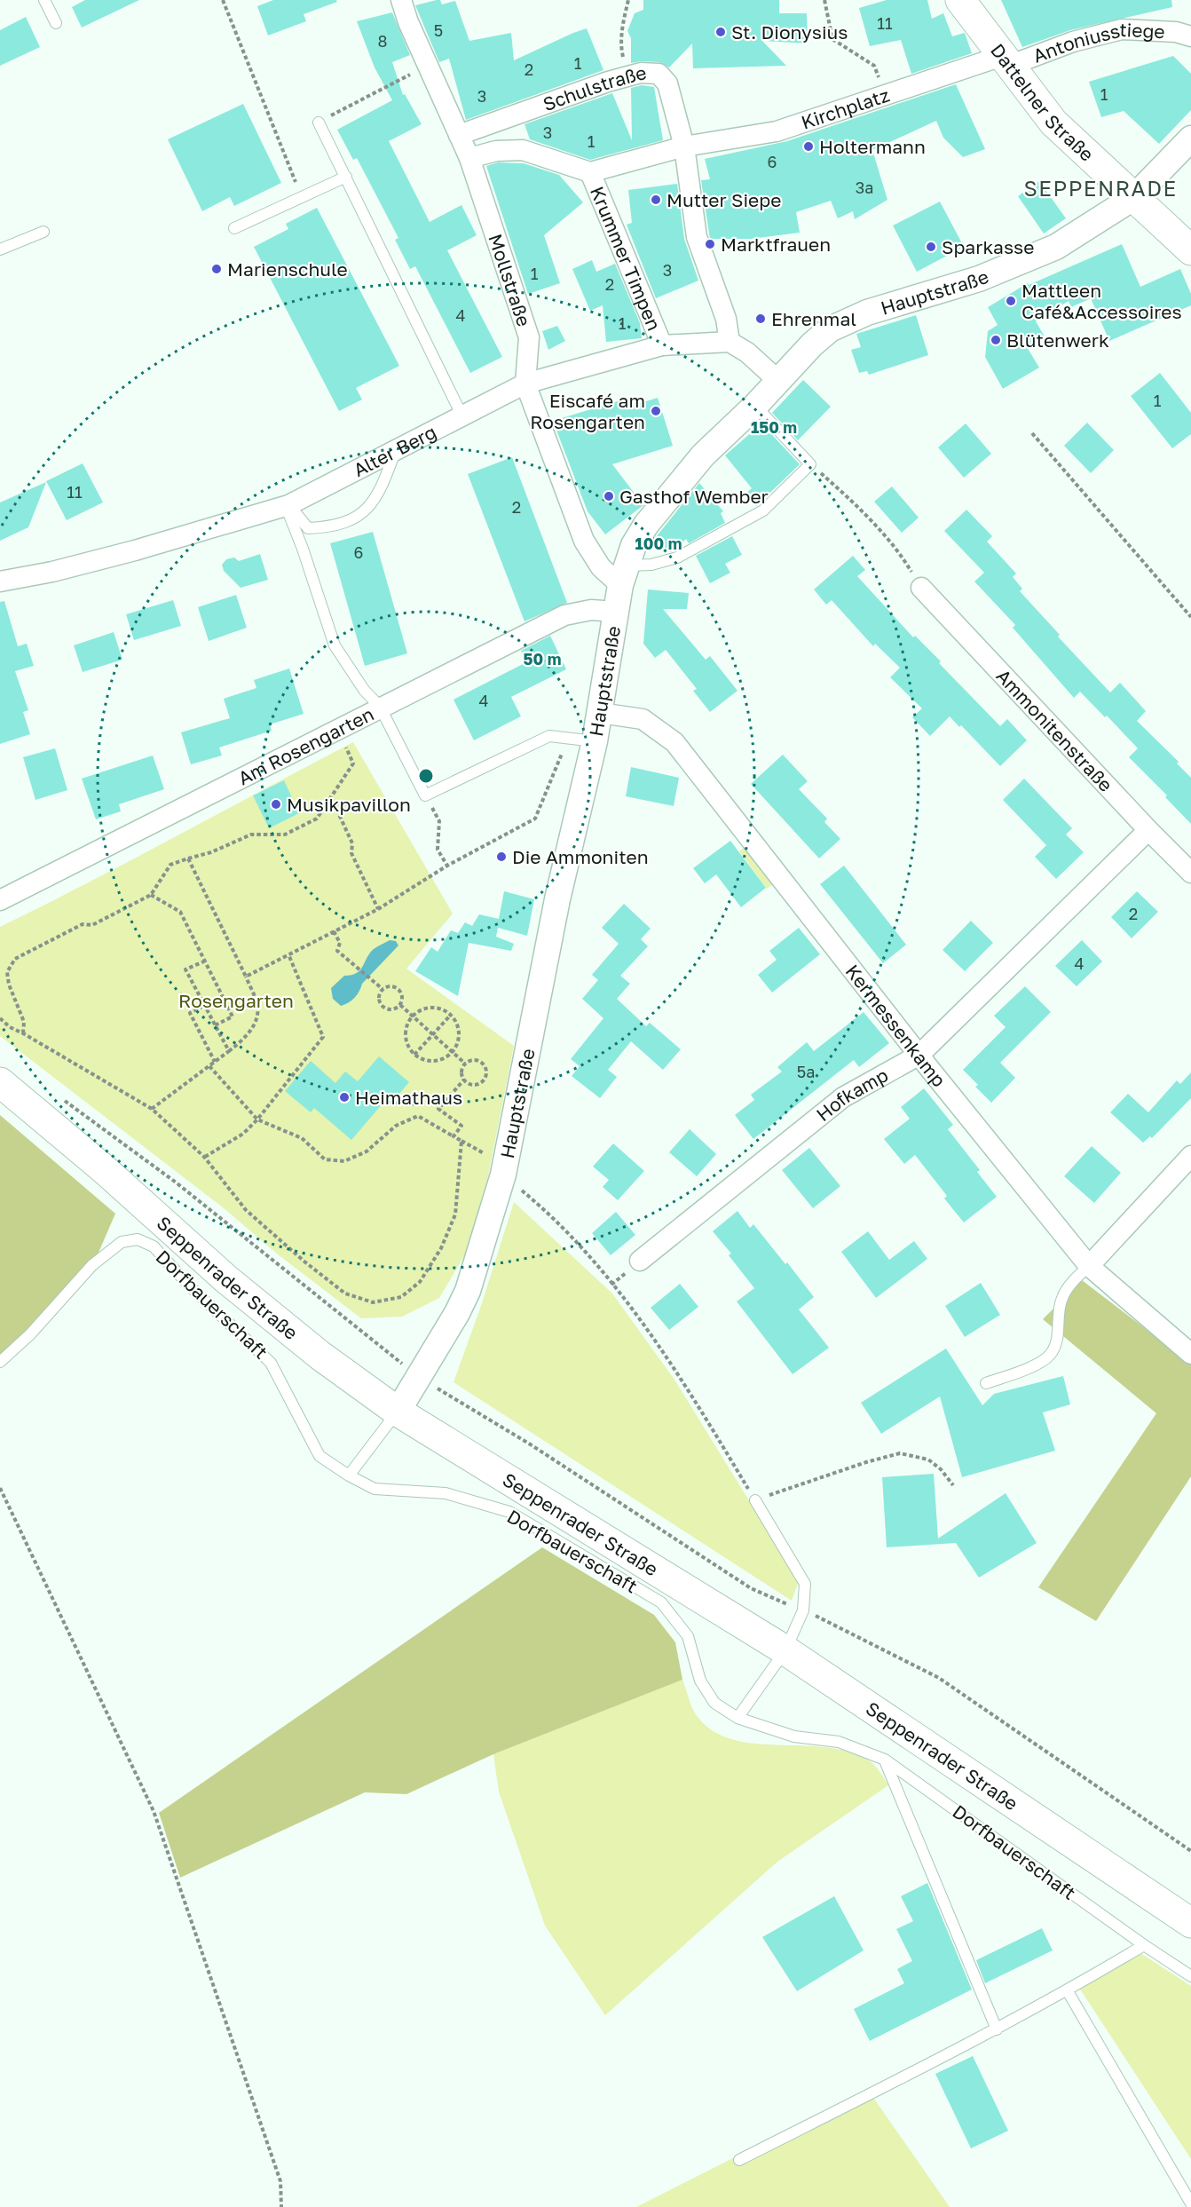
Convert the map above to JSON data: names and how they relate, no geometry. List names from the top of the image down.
{
  "streets": {
    "main road": ["Dattelner Straße", "Seppenrader Straße"],
    "street": [
      "Antoniusstiege",
      "Schulstraße",
      "Kirchplatz",
      "Krummer Timpen",
      "Mollstraße",
      "Hauptstraße",
      "Alter Berg",
      "Ammonitenstraße",
      "Am Rosengarten",
      "Kermessenkamp",
      "Hofkamp"
    ],
    "lane": ["Dorfbauerschaft"]
  },
  "crossings": [
    ["Antoniusstiege", "Dattelner Straße"],
    ["Antoniusstiege", "Kirchplatz"],
    ["Schulstraße", "Kirchplatz"],
    ["Schulstraße", "Krummer Timpen"],
    ["Schulstraße", "Mollstraße"],
    ["Dattelner Straße", "Kirchplatz"],
    ["Dattelner Straße", "Hauptstraße"],
    ["Kirchplatz", "Krummer Timpen"],
    ["Krummer Timpen", "Mollstraße"],
    ["Krummer Timpen", "Alter Berg"],
    ["Mollstraße", "Hauptstraße"],
    ["Mollstraße", "Alter Berg"],
    ["Hauptstraße", "Am Rosengarten"],
    ["Hauptstraße", "Kermessenkamp"],
    ["Hauptstraße", "Seppenrader Straße"],
    ["Ammonitenstraße", "Hofkamp"],
    ["Kermessenkamp", "Hofkamp"]
  ],
  "districts": ["SEPPENRADE"],
  "parks": ["Rosengarten"],
  "places": [
    "St. Dionysius",
    "Holtermann",
    "Mutter Siepe",
    "Marktfrauen",
    "Sparkasse",
    "Marienschule",
    "Mattleen Café&Accessoires",
    "Ehrenmal",
    "Blütenwerk",
    "Eiscafé am Rosengarten",
    "Gasthof Wember",
    "Musikpavillon",
    "Die Ammoniten",
    "Heimathaus"
  ],
  "house_numbers": [
    "11",
    "5",
    "8",
    "1",
    "2",
    "1",
    "3",
    "3",
    "1",
    "6",
    "3a",
    "3",
    "1",
    "2",
    "4",
    "1",
    "1",
    "11",
    "2",
    "6",
    "4",
    "2",
    "4",
    "5a"
  ],
  "rings": ["150 m", "100 m", "50 m"]
}
